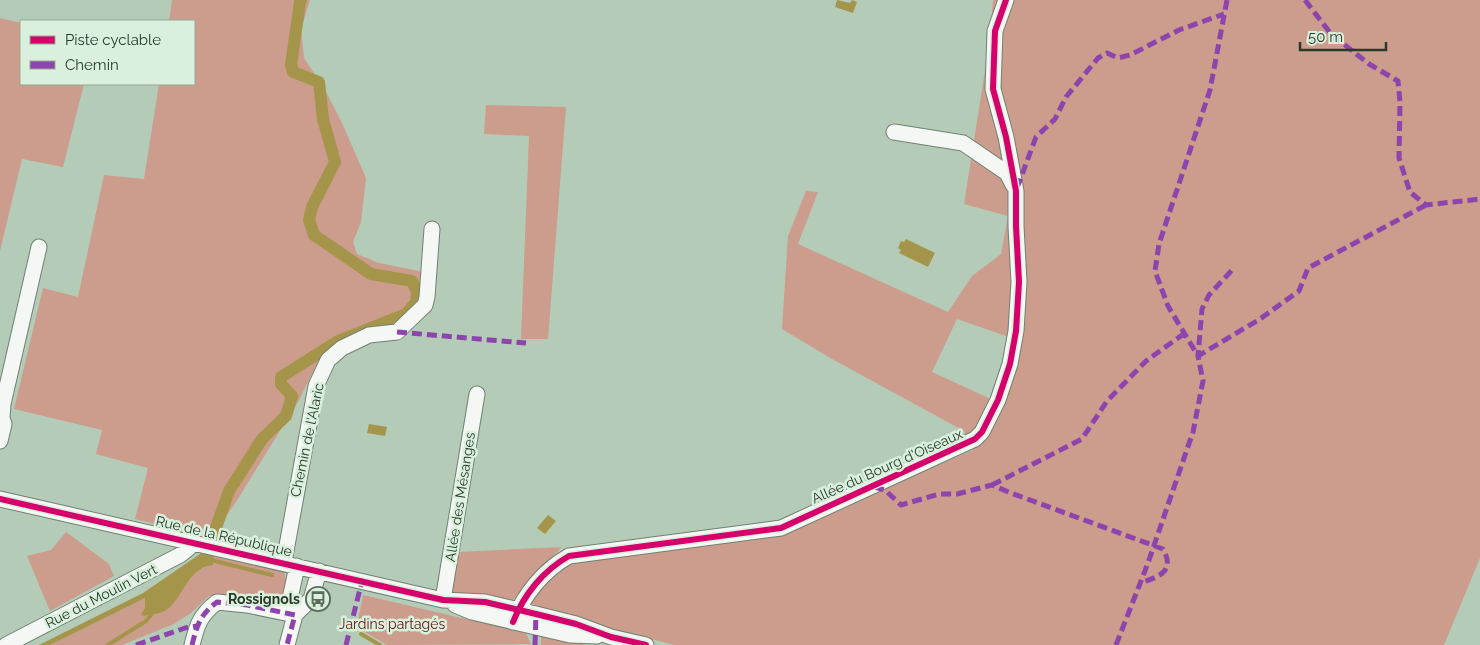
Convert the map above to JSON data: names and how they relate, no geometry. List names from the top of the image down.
{
  "streets": {
    "street": [
      "Chemin de l'Alaric",
      "Allée du Bourg d'Oiseaux",
      "Allée des Mésanges",
      "Rue de la République",
      "Rue du Moulin Vert"
    ]
  },
  "crossings": [
    ["Chemin de l'Alaric", "Rue de la République"],
    ["Allée du Bourg d'Oiseaux", "Rue de la République"],
    ["Allée des Mésanges", "Rue de la République"],
    ["Rue de la République", "Rue du Moulin Vert"]
  ],
  "parks": ["Jardins partagés"],
  "places": {
    "bus stop": ["Rossignols"]
  },
  "legend": ["Piste cyclable", "Chemin"],
  "scale_bar": "50 m"
}
